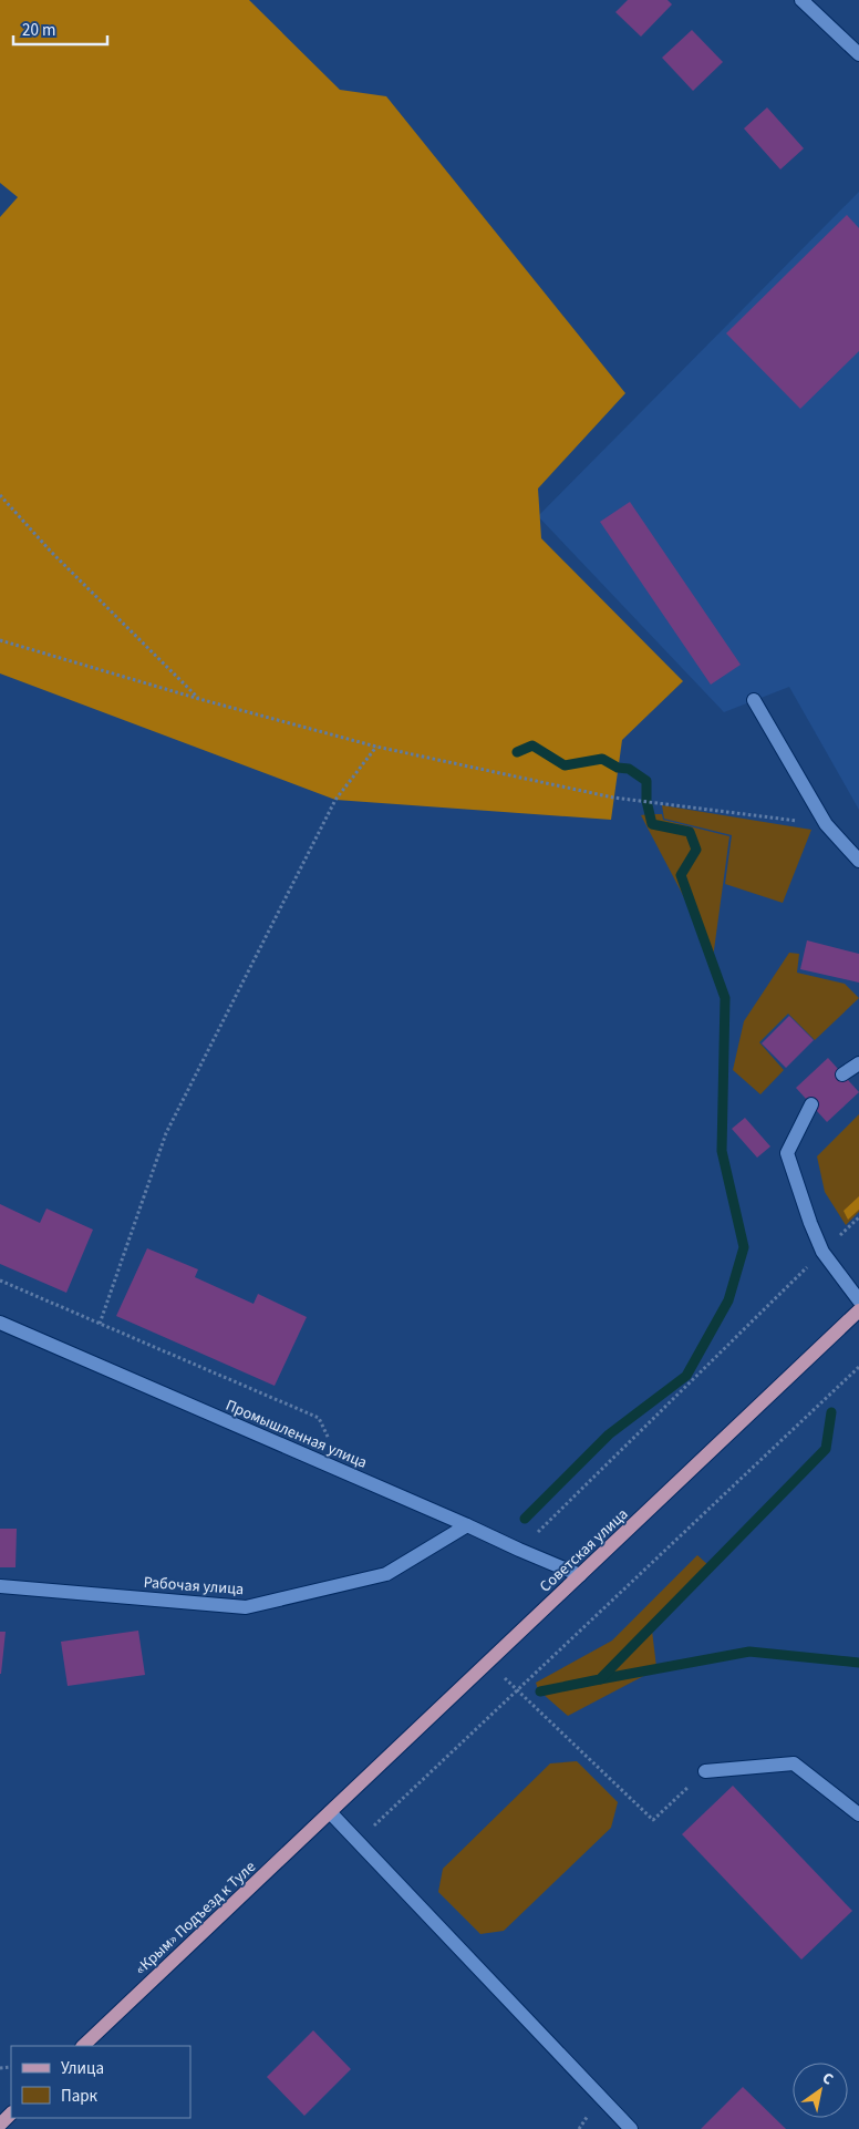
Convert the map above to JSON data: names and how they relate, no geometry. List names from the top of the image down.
{
  "streets": {
    "main road": ["Советская улица", "«Крым» Подъезд к Туле"],
    "street": ["Промышленная улица", "Рабочая улица"]
  },
  "crossings": [
    ["Промышленная улица", "Советская улица"],
    ["Промышленная улица", "Рабочая улица"],
    ["Советская улица", "«Крым» Подъезд к Туле"]
  ],
  "legend": ["Улица", "Парк"],
  "scale_bar": "20 m",
  "north": "top right"
}
